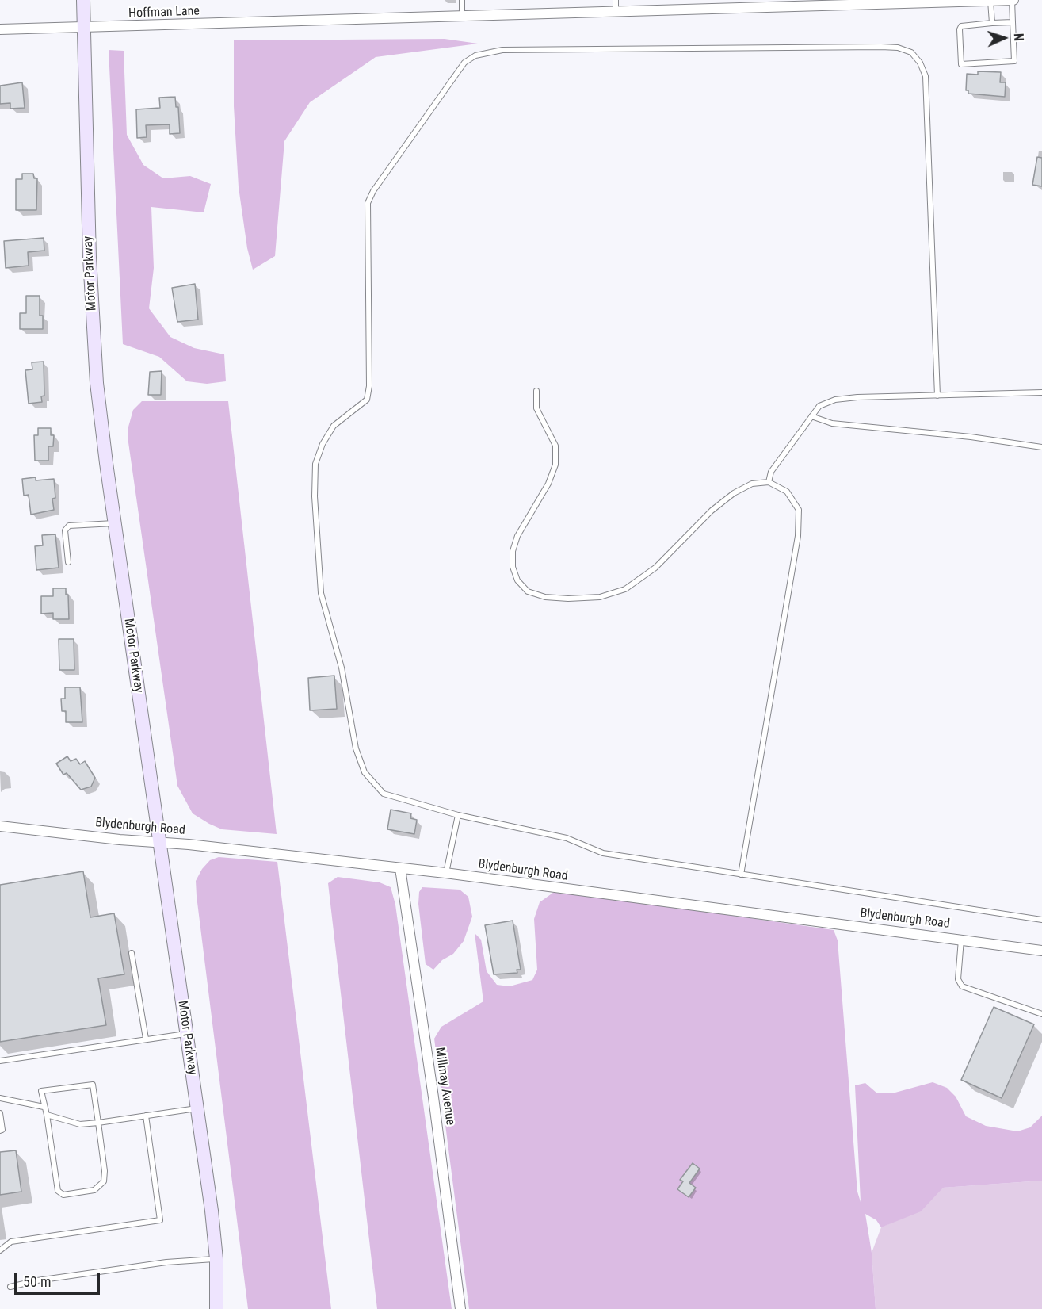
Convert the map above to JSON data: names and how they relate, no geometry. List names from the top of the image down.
{
  "streets": {
    "main road": ["Motor Parkway"],
    "street": ["Hoffman Lane", "Blydenburgh Road", "Millmay Avenue"]
  },
  "crossings": [
    ["Hoffman Lane", "Motor Parkway"],
    ["Motor Parkway", "Blydenburgh Road"],
    ["Blydenburgh Road", "Millmay Avenue"]
  ],
  "scale_bar": "50 m",
  "north": "right"
}
